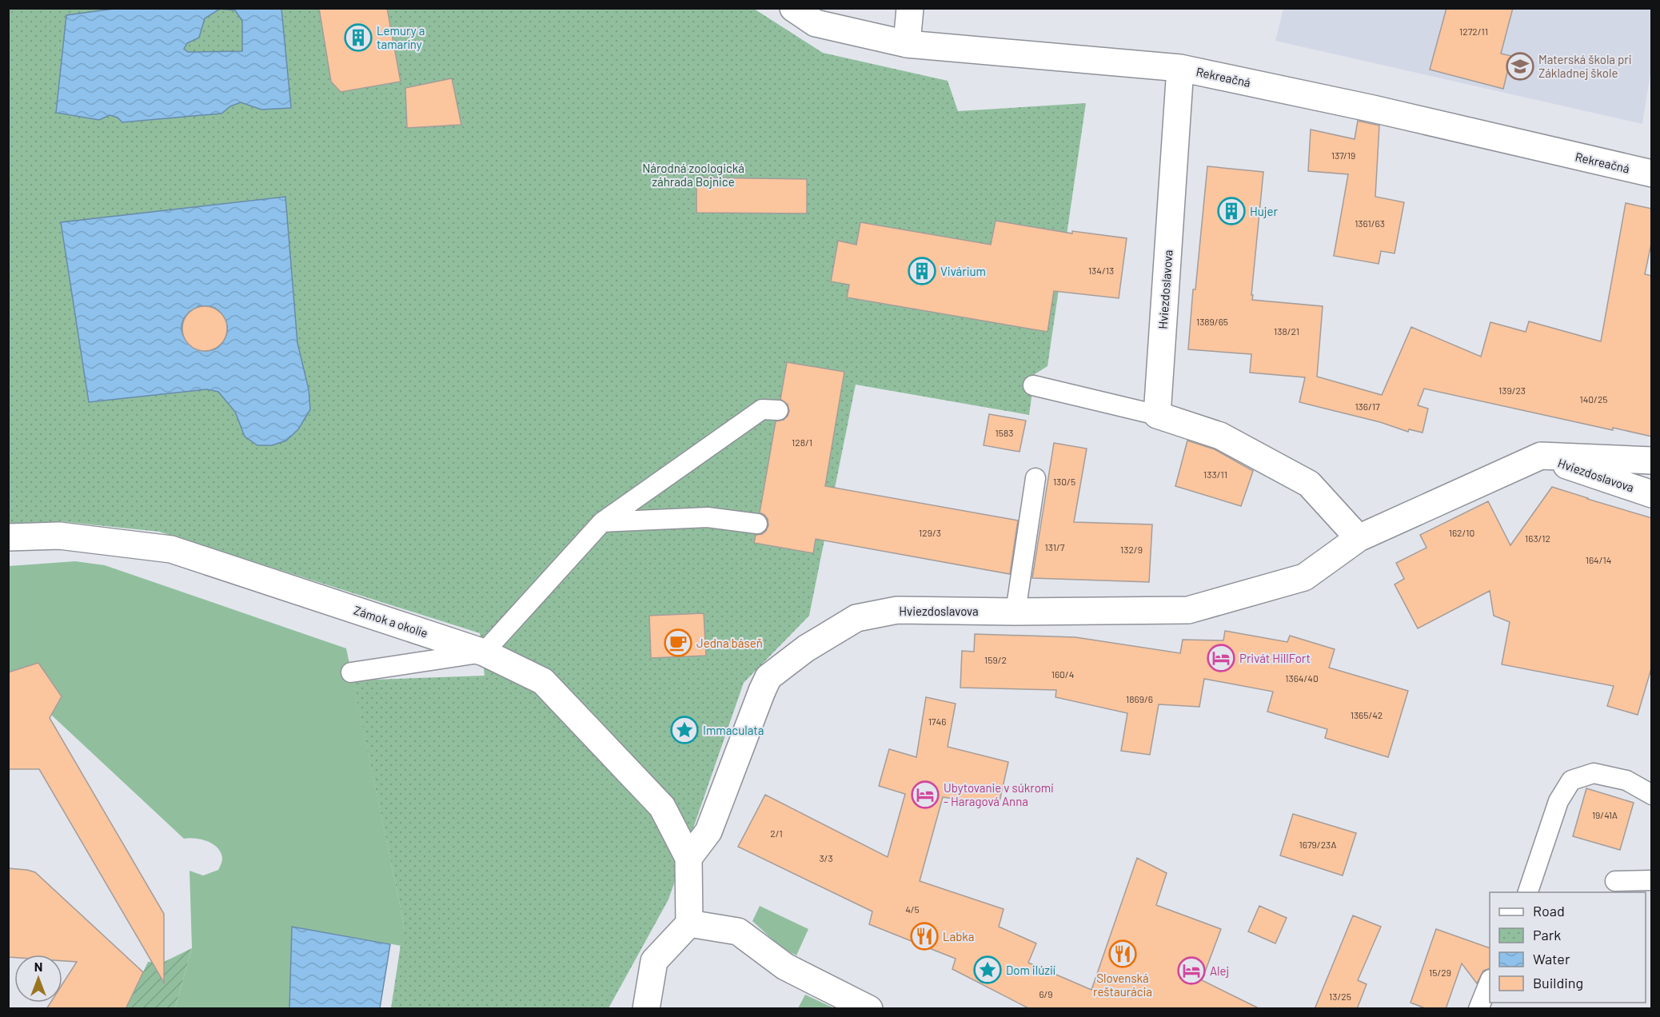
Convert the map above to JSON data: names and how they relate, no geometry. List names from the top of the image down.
{
  "streets": {
    "street": ["Rekreačná", "Hviezdoslavova", "Zámok a okolie"]
  },
  "crossings": [
    ["Rekreačná", "Hviezdoslavova"],
    ["Hviezdoslavova", "Zámok a okolie"]
  ],
  "parks": ["Národná zoologická záhrada Bojnice"],
  "places": {
    "building": ["Lemury a tamaríny", "Hujer", "Vivárium"],
    "school or university": ["Materská škola pri Základnej škole"],
    "cafe": ["Jedna báseň"],
    "hotel": ["Privát HillFort", "Ubytovanie v súkromí - Haragová Anna", "Alej"],
    "place": ["Immaculata", "Dom ilúzií"],
    "restaurant": ["Labka", "Slovenská reštaurácia"]
  },
  "house_numbers": [
    "1272/11",
    "137/19",
    "1361/63",
    "134/13",
    "1389/65",
    "138/21",
    "139/23",
    "140/25",
    "136/17",
    "1583",
    "128/1",
    "133/11",
    "130/5",
    "129/3",
    "162/10",
    "163/12",
    "131/7",
    "132/9",
    "164/14",
    "159/2",
    "160/4",
    "1364/40",
    "1869/6",
    "1365/42",
    "1746",
    "19/41A",
    "2/1",
    "1679/23A",
    "3/3",
    "4/5",
    "15/29",
    "6/9",
    "13/25"
  ],
  "legend": [
    "Road",
    "Park",
    "Water",
    "Building"
  ],
  "north": "top"
}
